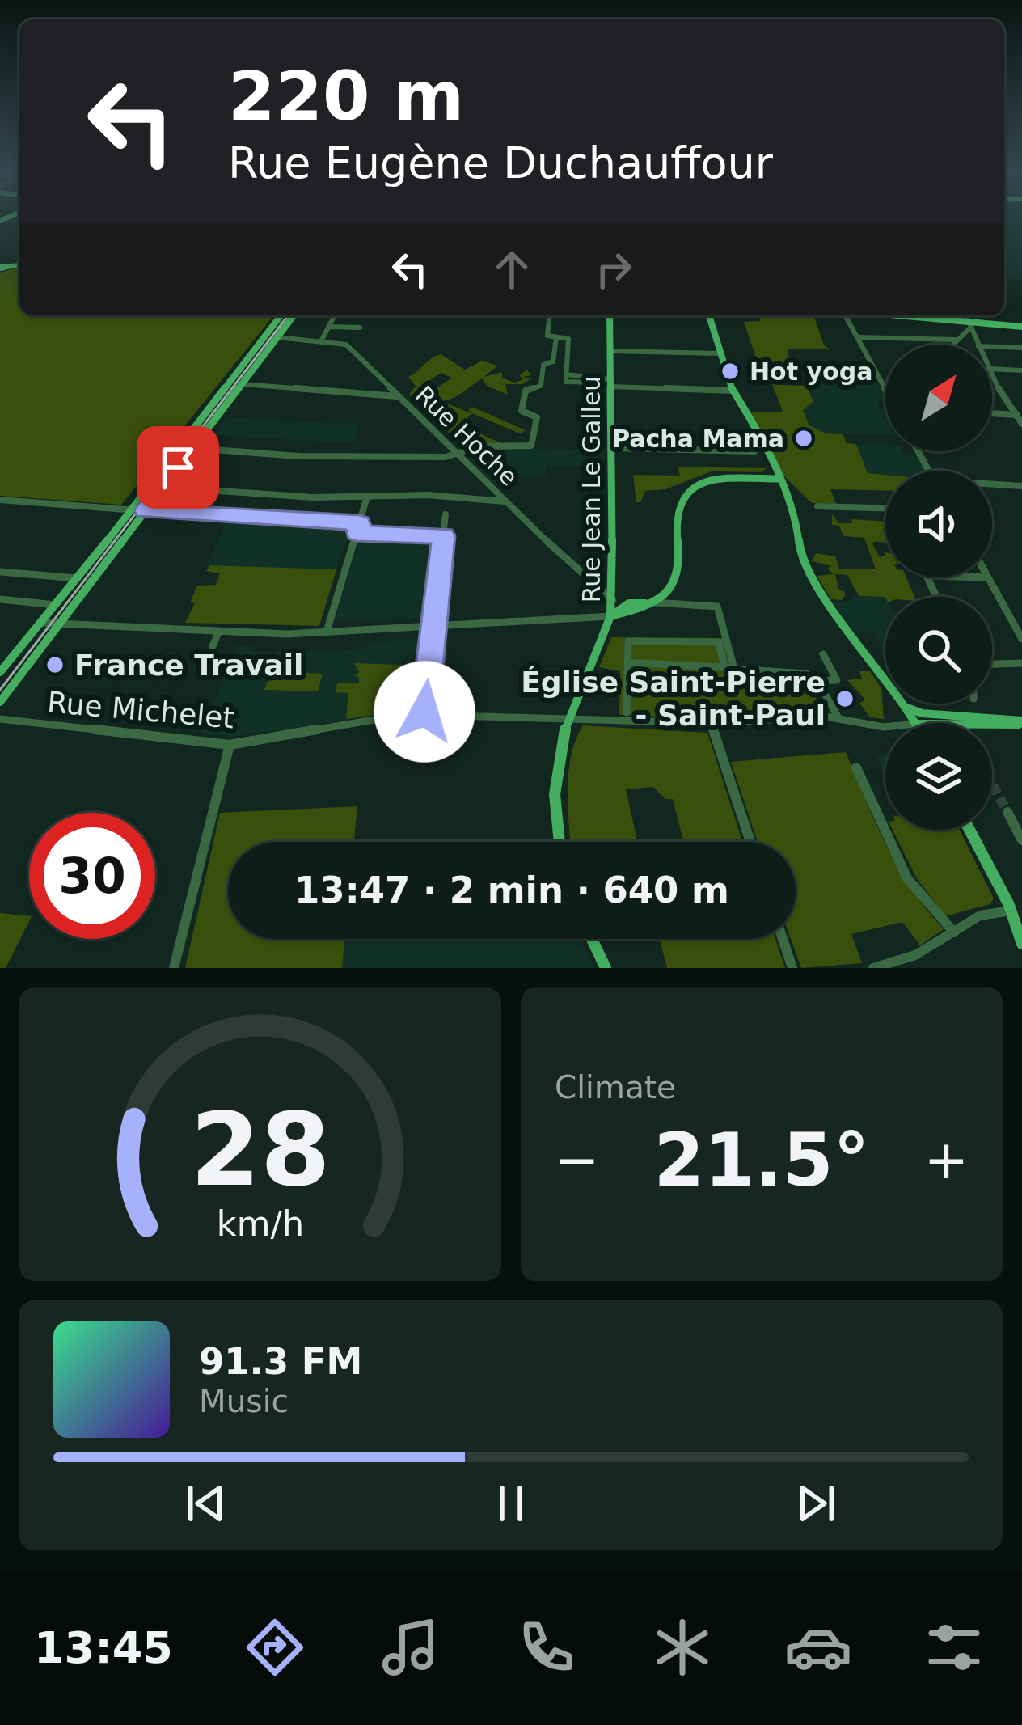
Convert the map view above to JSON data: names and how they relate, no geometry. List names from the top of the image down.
{
  "streets": {
    "main road": ["Rue Jean Le Galleu"],
    "street": ["Rue Hoche", "Rue Michelet"]
  },
  "crossings": [
    ["Rue Hoche", "Rue Jean Le Galleu"],
    ["Rue Jean Le Galleu", "Rue Michelet"]
  ],
  "places": [
    "Hot yoga",
    "Pacha Mama",
    "France Travail",
    "Église Saint-Pierre - Saint-Paul"
  ],
  "north": "top right",
  "page": {
    "turn": ["220 m", "Rue Eugène Duchauffour"],
    "limit": "30",
    "trip": "13:47 · 2 min · 640 m",
    "tile": "Climate",
    "heat": ["−", "21.5°", "+"],
    "song": ["91.3 FM", "Music"],
    "tabs": "13:45",
    "gauge": ["28", "km/h"]
  }
}
